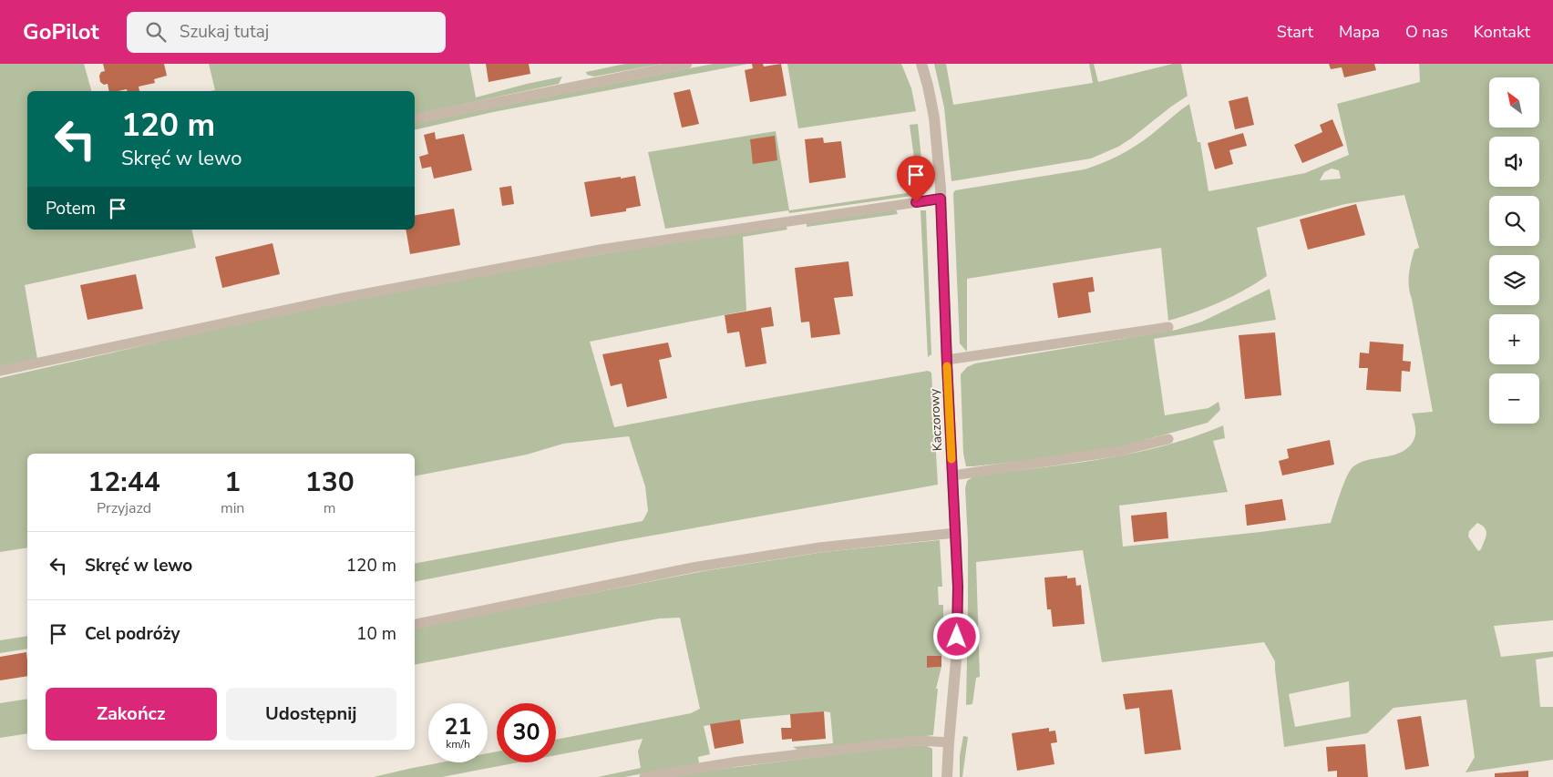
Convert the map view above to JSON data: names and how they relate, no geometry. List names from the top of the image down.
{
  "streets": {
    "street": ["Kaczorowy"]
  },
  "north": "top left",
  "page": {
    "header": "GoPilot",
    "search": "Szukaj tutaj",
    "nav": [
      "Start",
      "Mapa",
      "O nas",
      "Kontakt"
    ],
    "map_buttons": ["+", "−"],
    "turn": ["120 m", "Skręć w lewo"],
    "then": "Potem",
    "eta": [
      "12:44",
      "Przyjazd",
      "1",
      "min",
      "130",
      "m"
    ],
    "list": [
      {
        "name": "Skręć w lewo",
        "value": "120 m"
      },
      {
        "name": "Cel podróży",
        "value": "10 m"
      }
    ],
    "buttons": ["Zakończ", "Udostępnij"],
    "speed": "21 km/h",
    "limit": "30"
  }
}
